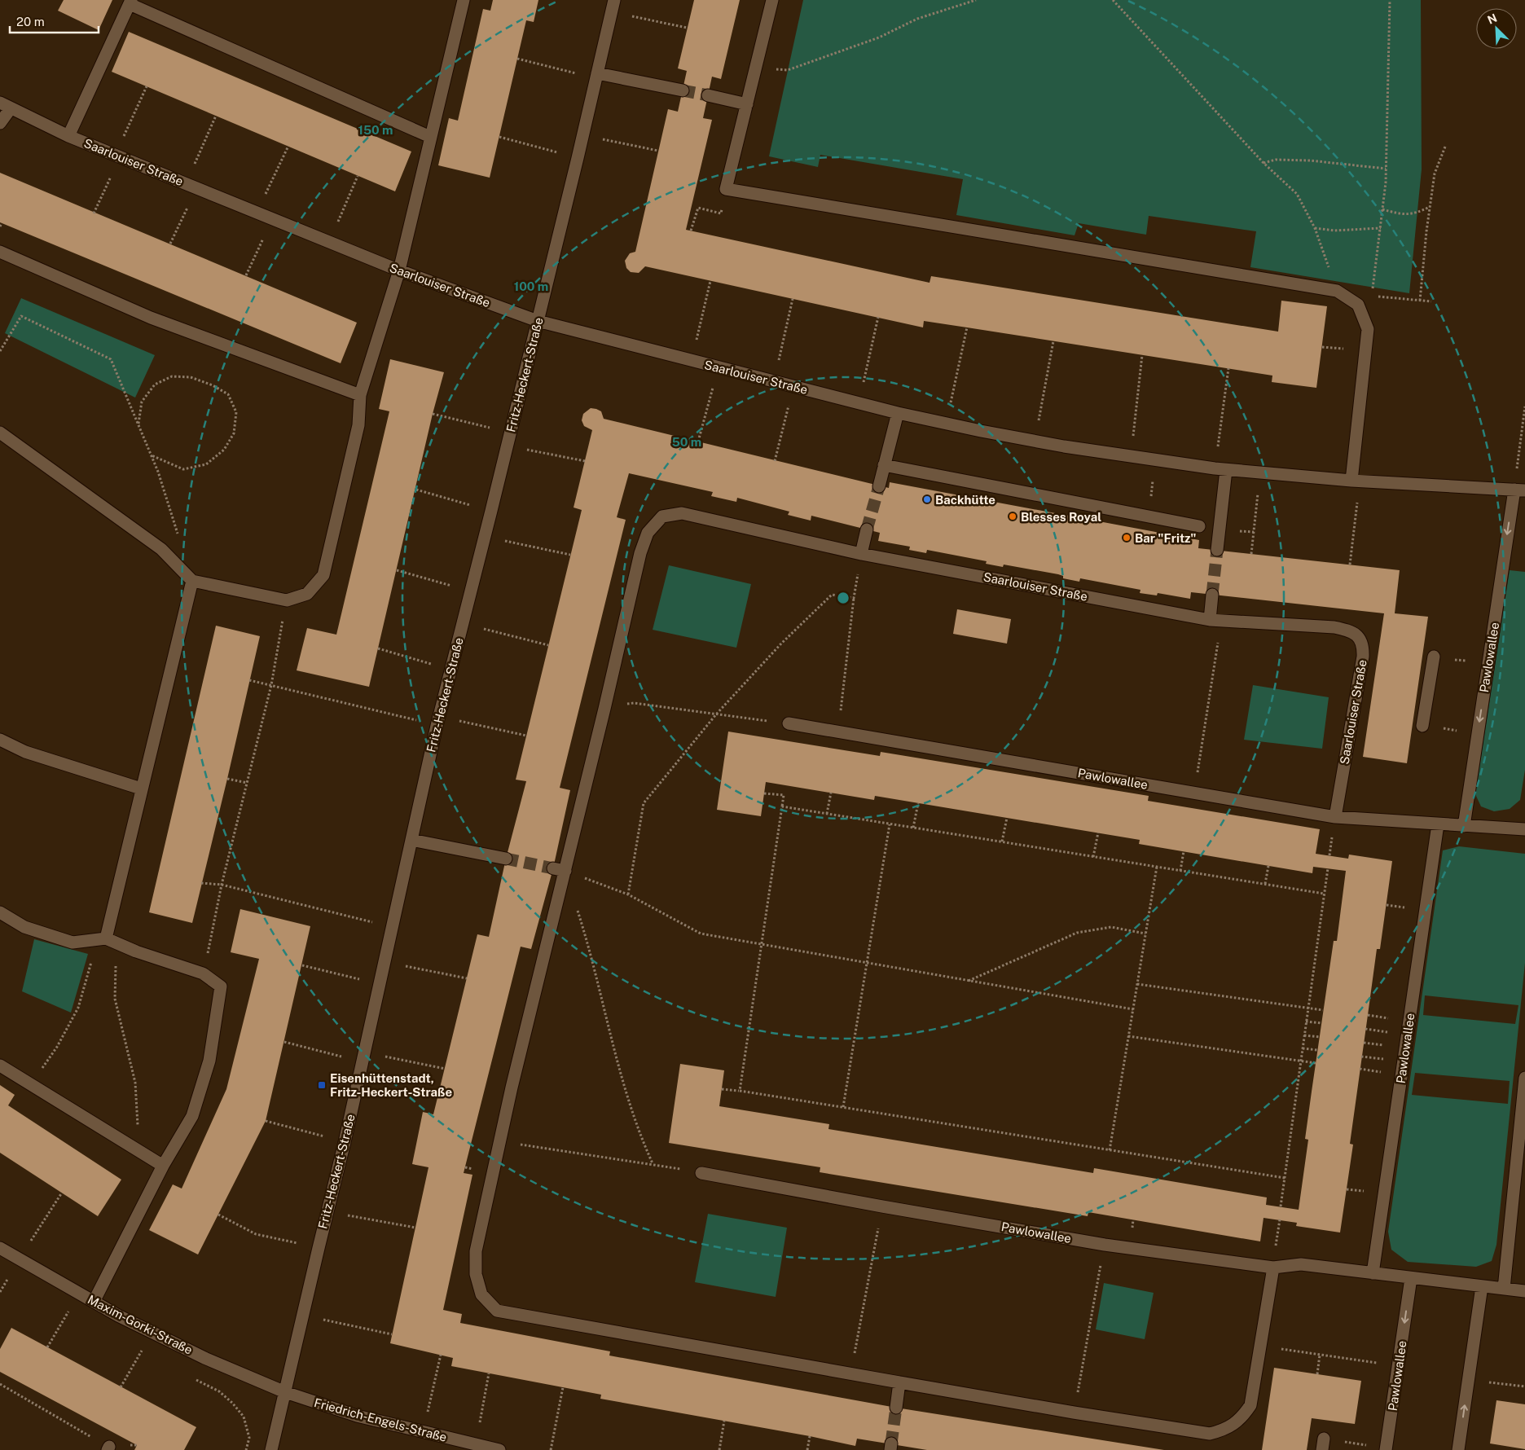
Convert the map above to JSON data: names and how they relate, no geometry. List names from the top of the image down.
{
  "streets": {
    "street": [
      "Saarlouiser Straße",
      "Fritz-Heckert-Straße",
      "Pawlowallee",
      "Maxim-Gorki-Straße",
      "Friedrich-Engels-Straße"
    ]
  },
  "crossings": [
    ["Saarlouiser Straße", "Fritz-Heckert-Straße"],
    ["Saarlouiser Straße", "Pawlowallee"],
    ["Fritz-Heckert-Straße", "Maxim-Gorki-Straße"],
    ["Fritz-Heckert-Straße", "Friedrich-Engels-Straße"],
    ["Maxim-Gorki-Straße", "Friedrich-Engels-Straße"]
  ],
  "places": {
    "other": ["Backhütte", "Blesses Royal", "Bar \"Fritz\""],
    "transit": ["Eisenhüttenstadt, Fritz-Heckert-Straße"]
  },
  "scale_bar": "20 m",
  "north": "top left",
  "rings": ["150 m", "100 m", "50 m"]
}
